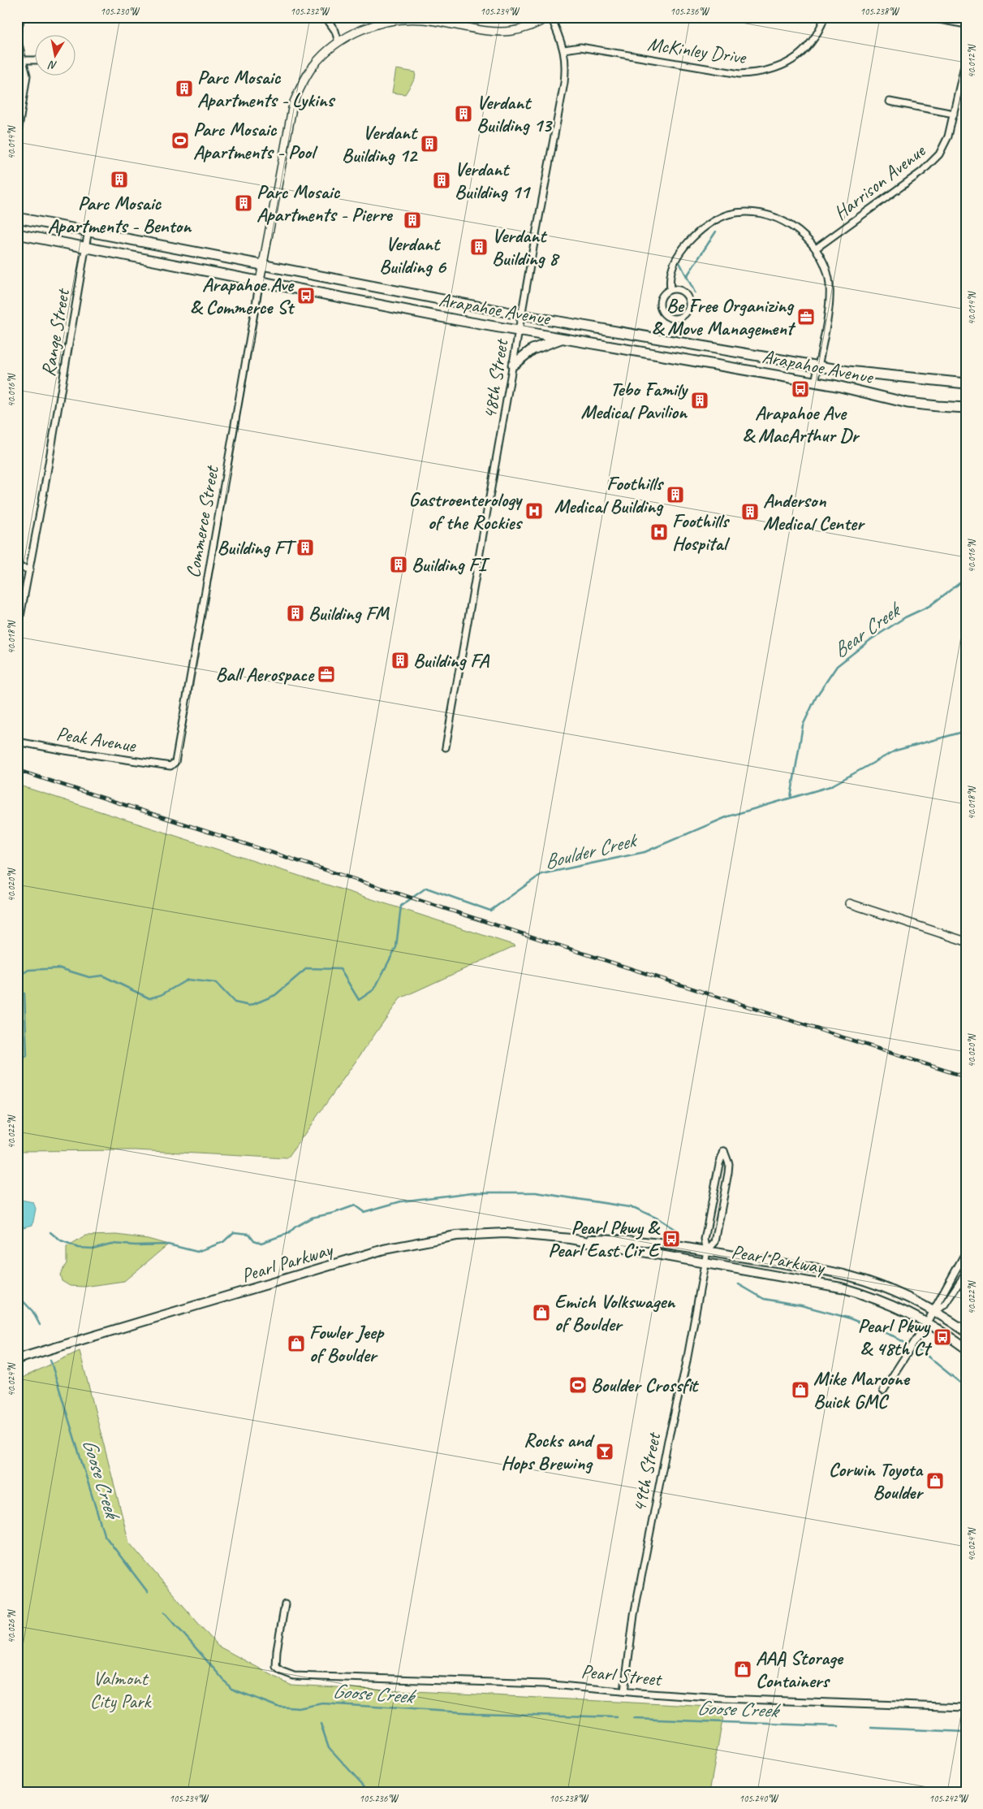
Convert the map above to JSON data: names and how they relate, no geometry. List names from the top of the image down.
{
  "streets": {
    "main road": ["Arapahoe Avenue", "Pearl Parkway"],
    "street": [
      "McKinley Drive",
      "Harrison Avenue",
      "Range Street",
      "48th Street",
      "Commerce Street",
      "Peak Avenue",
      "49th Street",
      "Pearl Street"
    ]
  },
  "crossings": [
    ["McKinley Drive", "48th Street"],
    ["Arapahoe Avenue", "Range Street"],
    ["Arapahoe Avenue", "48th Street"],
    ["Arapahoe Avenue", "Commerce Street"],
    ["Commerce Street", "Peak Avenue"],
    ["Pearl Parkway", "49th Street"],
    ["49th Street", "Pearl Street"]
  ],
  "water": ["Bear Creek", "Boulder Creek", "Goose Creek"],
  "parks": ["Valmont City Park"],
  "places": {
    "building": [
      "Parc Mosaic Apartments - Lykins",
      "Verdant Building 13",
      "Verdant Building 12",
      "Parc Mosaic Apartments - Benton",
      "Verdant Building 11",
      "Parc Mosaic Apartments - Pierre",
      "Verdant Building 6",
      "Verdant Building 8",
      "Tebo Family Medical Pavilion",
      "Foothills Medical Building",
      "Anderson Medical Center",
      "Building FT",
      "Building FI",
      "Building FM",
      "Building FA"
    ],
    "sports": ["Parc Mosaic Apartments - Pool", "Boulder Crossfit"],
    "bus stop": [
      "Arapahoe Ave & Commerce St",
      "Arapahoe Ave & MacArthur Dr",
      "Pearl Pkwy & Pearl East Cir E",
      "Pearl Pkwy & 48th Ct"
    ],
    "office": ["Be Free Organizing & Move Management", "Ball Aerospace"],
    "hospital": ["Gastroenterology of the Rockies", "Foothills Hospital"],
    "shop": [
      "Emich Volkswagen of Boulder",
      "Fowler Jeep of Boulder",
      "Mike Maroone Buick GMC",
      "Corwin Toyota Boulder",
      "AAA Storage Containers"
    ],
    "bar": ["Rocks and Hops Brewing"]
  },
  "north": "bottom",
  "coordinates": [
    "105.230°W",
    "105.232°W",
    "105.234°W",
    "105.236°W",
    "105.238°W",
    "40.012°N",
    "40.014°N",
    "40.016°N",
    "40.018°N",
    "40.020°N",
    "40.022°N",
    "40.024°N",
    "40.026°N",
    "105.240°W",
    "105.242°W"
  ]
}
